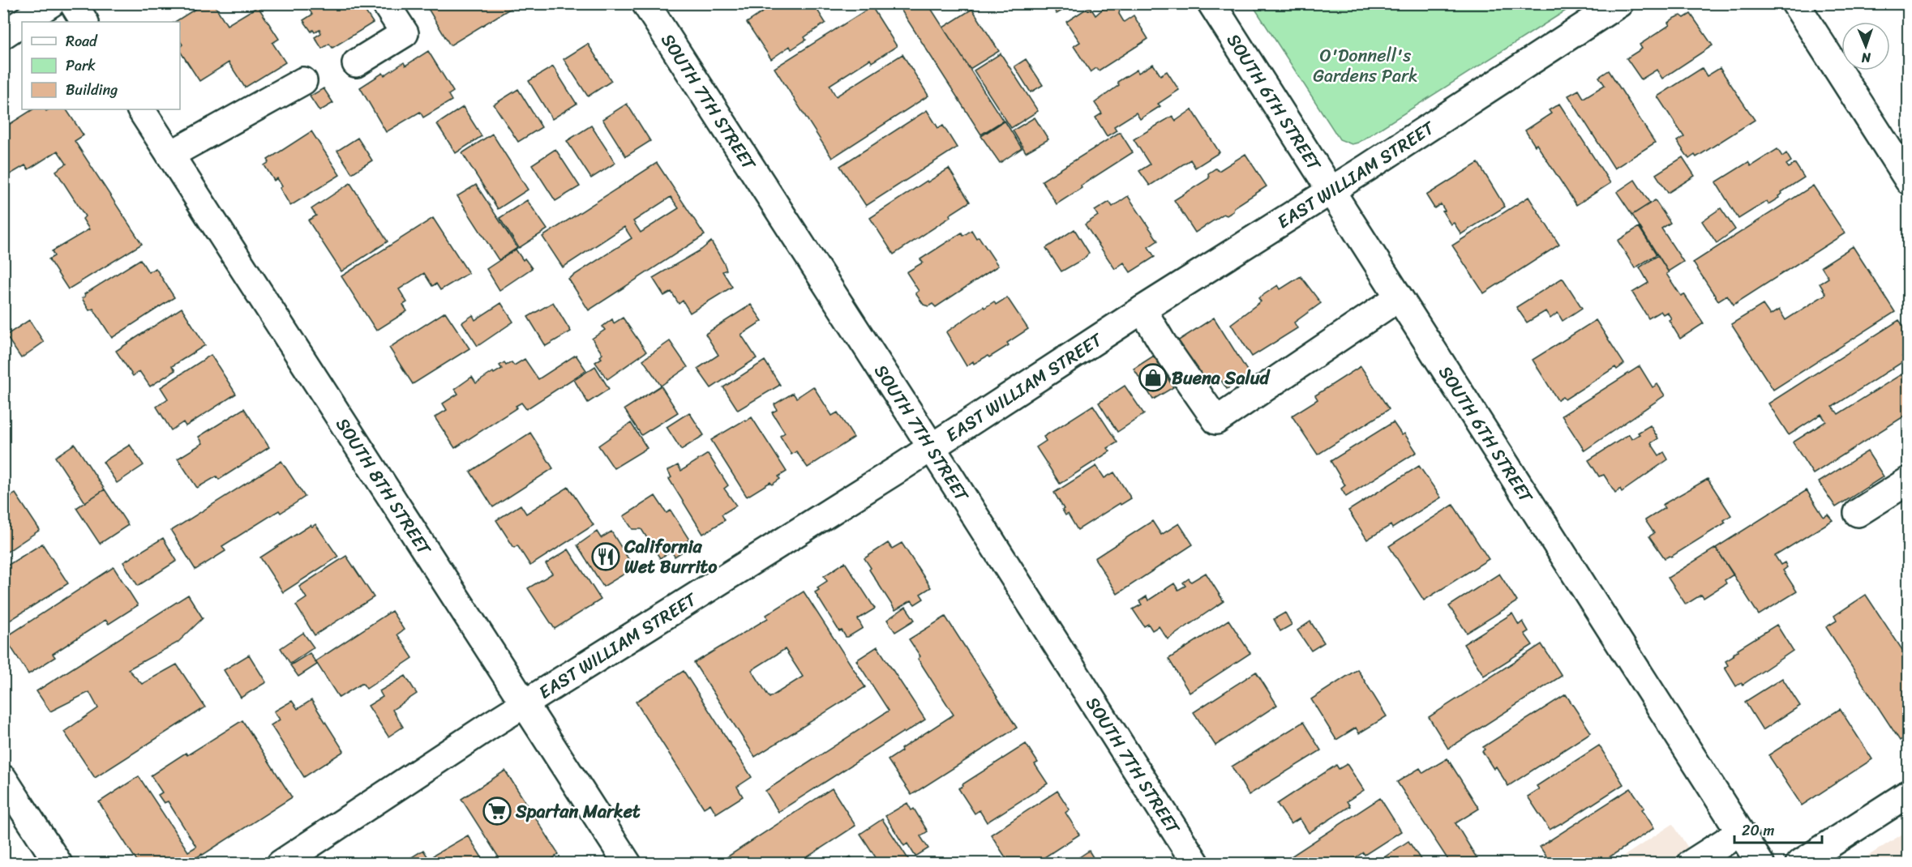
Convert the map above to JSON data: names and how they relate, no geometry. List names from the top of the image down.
{
  "streets": {
    "street": [
      "SOUTH 7TH STREET",
      "SOUTH 6TH STREET",
      "EAST WILLIAM STREET",
      "SOUTH 8TH STREET"
    ]
  },
  "crossings": [
    ["SOUTH 7TH STREET", "EAST WILLIAM STREET"],
    ["SOUTH 6TH STREET", "EAST WILLIAM STREET"],
    ["EAST WILLIAM STREET", "SOUTH 8TH STREET"]
  ],
  "parks": ["O'Donnell's Gardens Park"],
  "places": {
    "shop": ["Buena Salud"],
    "restaurant": ["California Wet Burrito"],
    "supermarket": ["Spartan Market"]
  },
  "legend": ["Road", "Park", "Building"],
  "scale_bar": "20 m",
  "north": "bottom"
}
